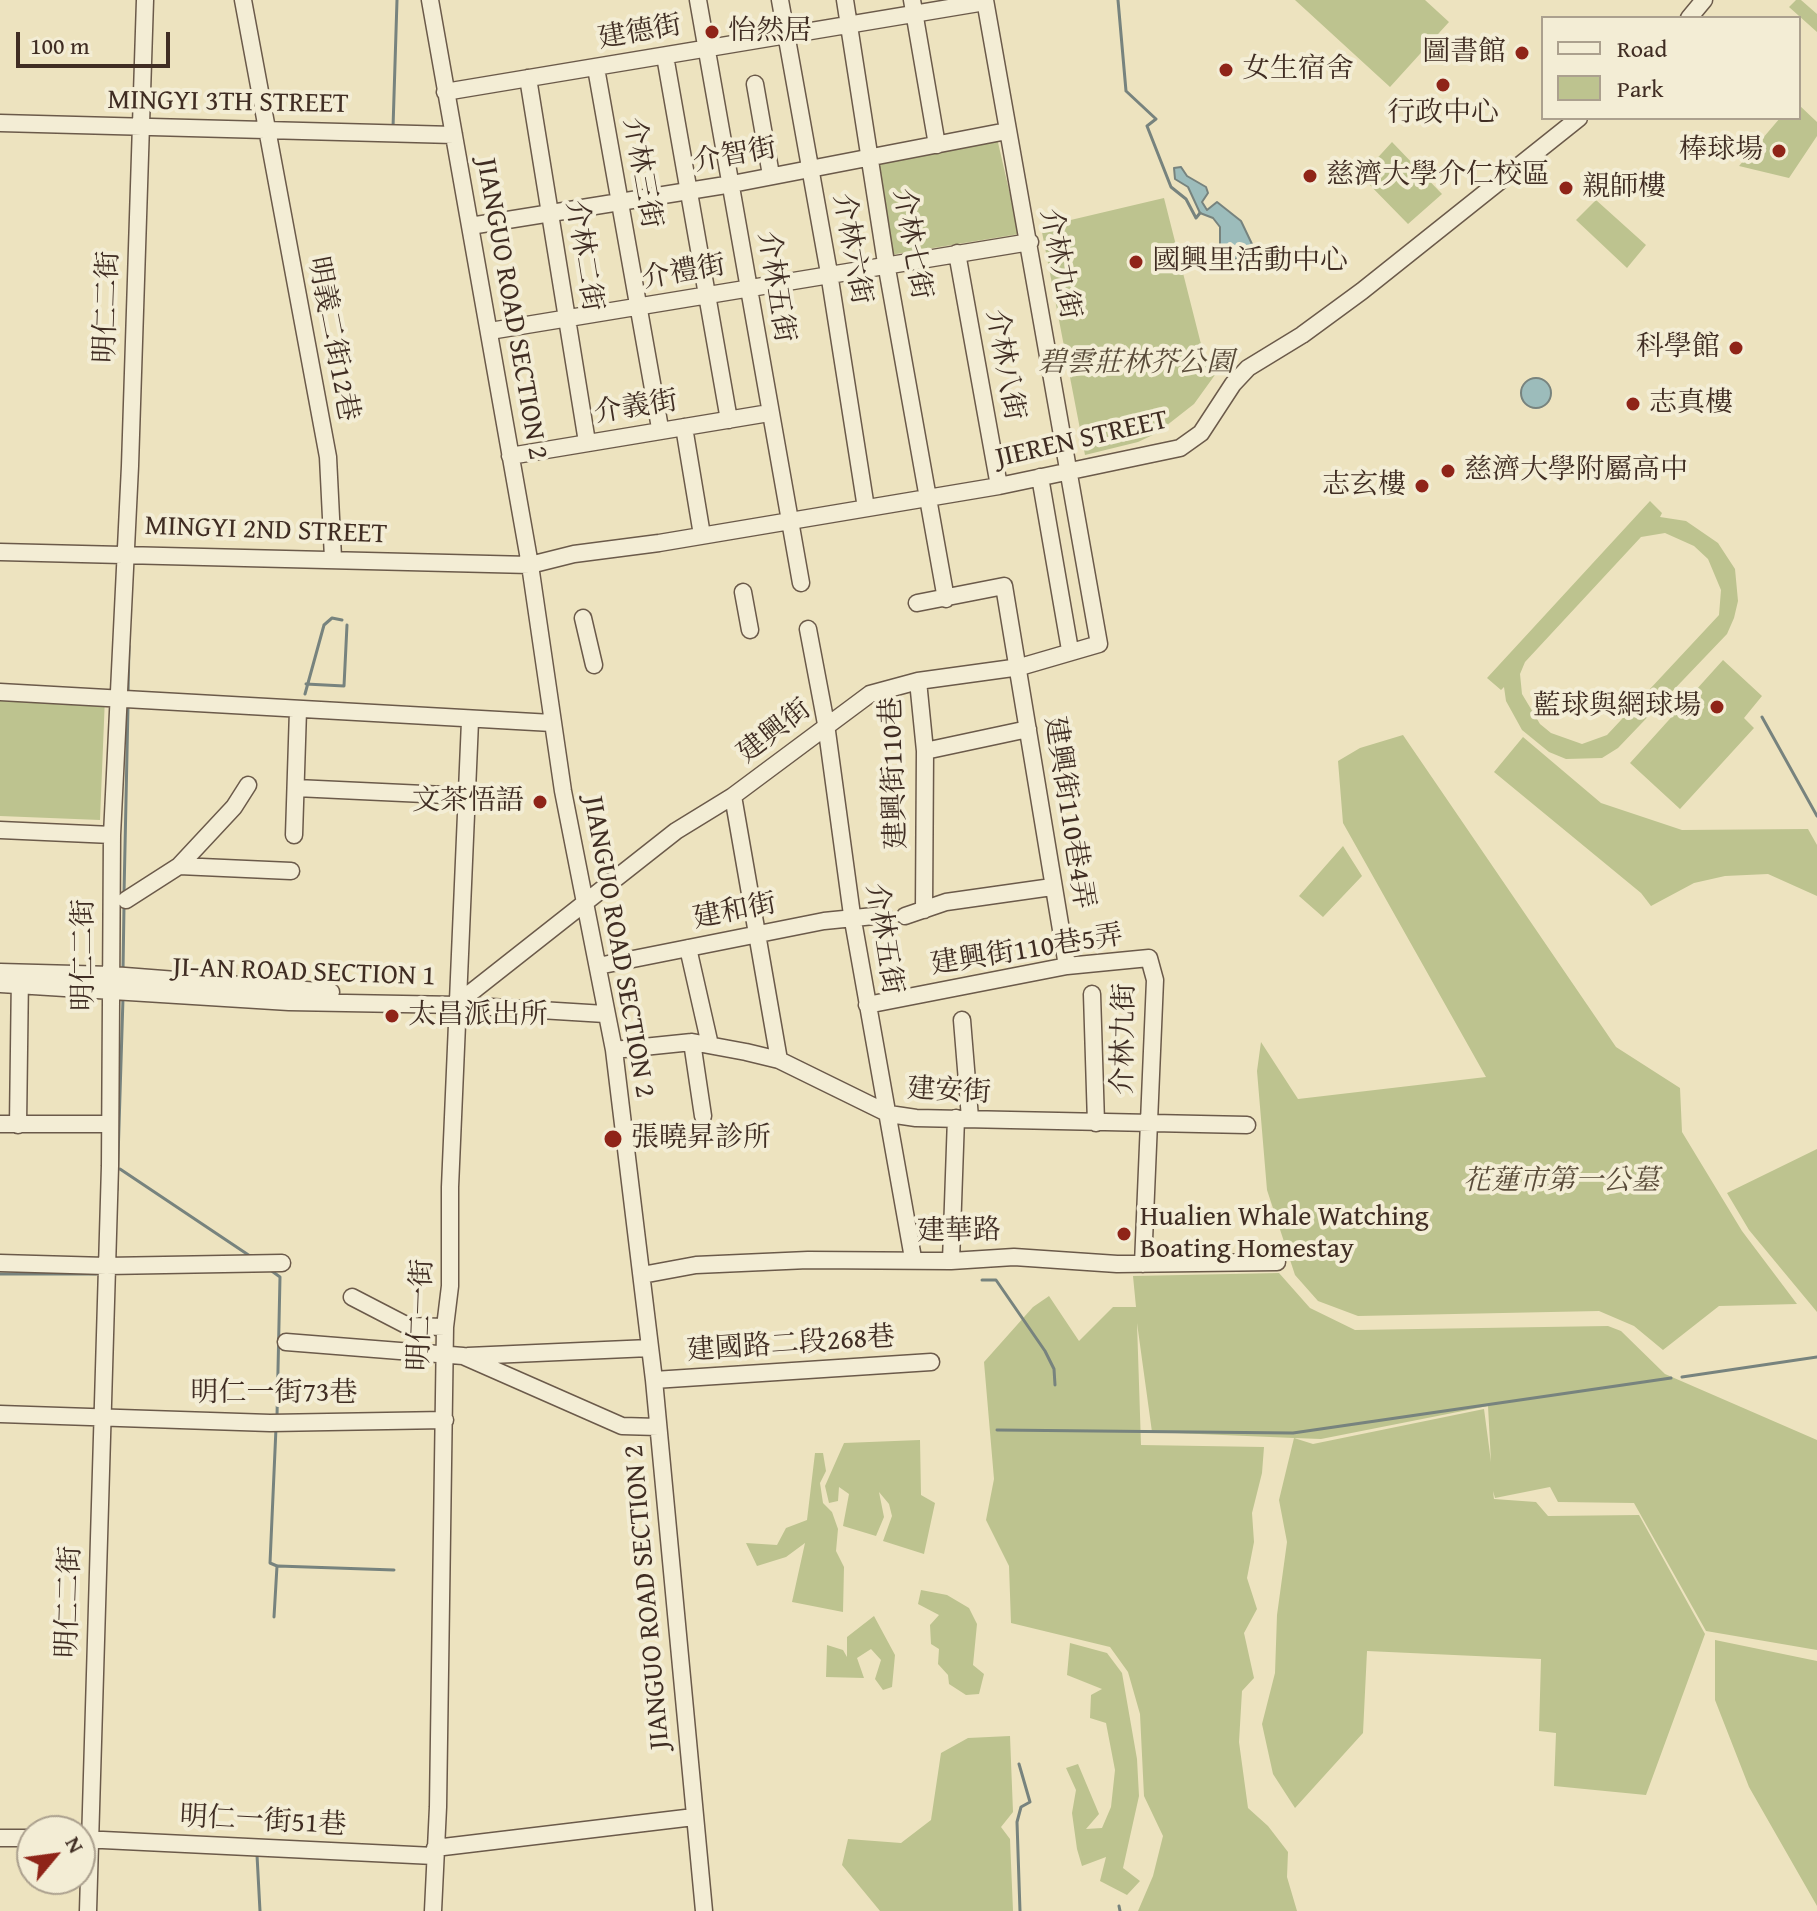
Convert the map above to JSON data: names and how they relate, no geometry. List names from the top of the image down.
{
  "streets": {
    "street": [
      "建德街",
      "MINGYI 3TH STREET",
      "介智街",
      "介林三街",
      "介林七街",
      "介林六街",
      "介林二街",
      "介林九街",
      "介禮街",
      "介林五街",
      "明仁二街",
      "JIANGUO ROAD SECTION 2",
      "明義二街12巷",
      "介林八街",
      "介義街",
      "JIEREN STREET",
      "MINGYI 2ND STREET",
      "建興街",
      "建興街110巷",
      "建興街110巷4弄",
      "建和街",
      "建興街110巷5弄",
      "JI-AN ROAD SECTION 1",
      "建安街",
      "建華路",
      "明仁一街",
      "建國路二段268巷",
      "明仁一街73巷",
      "明仁一街51巷"
    ]
  },
  "crossings": [
    ["建德街", "介林三街"],
    ["建德街", "介林七街"],
    ["建德街", "介林六街"],
    ["建德街", "介林二街"],
    ["建德街", "介林九街"],
    ["建德街", "介林五街"],
    ["建德街", "JIANGUO ROAD SECTION 2"],
    ["MINGYI 3TH STREET", "明仁二街"],
    ["MINGYI 3TH STREET", "JIANGUO ROAD SECTION 2"],
    ["MINGYI 3TH STREET", "明義二街12巷"],
    ["介智街", "介林三街"],
    ["介智街", "介林七街"],
    ["介智街", "介林六街"],
    ["介智街", "介林二街"],
    ["介智街", "介林九街"],
    ["介智街", "介林五街"],
    ["介智街", "JIANGUO ROAD SECTION 2"],
    ["介林三街", "介禮街"],
    ["介林三街", "介義街"],
    ["介林七街", "介禮街"],
    ["介林七街", "JIEREN STREET"],
    ["介林七街", "建興街110巷4弄"],
    ["介林六街", "介禮街"],
    ["介林六街", "JIEREN STREET"],
    ["介林二街", "介禮街"],
    ["介林二街", "介義街"],
    ["介林九街", "介禮街"],
    ["介林九街", "JIEREN STREET"],
    ["介林九街", "建興街"],
    ["介林九街", "建興街110巷4弄"],
    ["介林九街", "建興街110巷5弄"],
    ["介林九街", "建安街"],
    ["介林九街", "建華路"],
    ["介禮街", "介林五街"],
    ["介禮街", "JIANGUO ROAD SECTION 2"],
    ["介禮街", "介林八街"],
    ["介林五街", "介義街"],
    ["介林五街", "JIEREN STREET"],
    ["介林五街", "建興街"],
    ["介林五街", "建和街"],
    ["介林五街", "建興街110巷5弄"],
    ["介林五街", "建安街"],
    ["介林五街", "建華路"],
    ["明仁二街", "MINGYI 2ND STREET"],
    ["明仁二街", "JI-AN ROAD SECTION 1"],
    ["明仁二街", "明仁一街73巷"],
    ["JIANGUO ROAD SECTION 2", "介義街"],
    ["JIANGUO ROAD SECTION 2", "JIEREN STREET"],
    ["JIANGUO ROAD SECTION 2", "MINGYI 2ND STREET"],
    ["JIANGUO ROAD SECTION 2", "建興街"],
    ["JIANGUO ROAD SECTION 2", "建和街"],
    ["JIANGUO ROAD SECTION 2", "JI-AN ROAD SECTION 1"],
    ["JIANGUO ROAD SECTION 2", "建安街"],
    ["JIANGUO ROAD SECTION 2", "建華路"],
    ["JIANGUO ROAD SECTION 2", "建國路二段268巷"],
    ["JIANGUO ROAD SECTION 2", "明仁一街51巷"],
    ["明義二街12巷", "MINGYI 2ND STREET"],
    ["介林八街", "JIEREN STREET"],
    ["JIEREN STREET", "MINGYI 2ND STREET"],
    ["建興街", "建興街110巷"],
    ["建興街", "建興街110巷4弄"],
    ["建興街", "JI-AN ROAD SECTION 1"],
    ["建興街", "明仁一街"],
    ["建興街110巷4弄", "建興街110巷5弄"],
    ["JI-AN ROAD SECTION 1", "明仁一街"],
    ["明仁一街", "明仁一街73巷"],
    ["明仁一街", "明仁一街51巷"]
  ],
  "parks": ["碧雲莊林芥公園", "花蓮市第一公墓"],
  "places": [
    "怡然居",
    "圖書館",
    "女生宿舍",
    "行政中心",
    "棒球場",
    "慈濟大學介仁校區",
    "親師樓",
    "國興里活動中心",
    "科學館",
    "志真樓",
    "慈濟大學附屬高中",
    "志玄樓",
    "藍球與網球場",
    "文茶悟語",
    "太昌派出所",
    "張曉昇診所",
    "Hualien Whale Watching Boating Homestay"
  ],
  "legend": ["Road", "Park"],
  "scale_bar": "100 m",
  "north": "top right"
}
